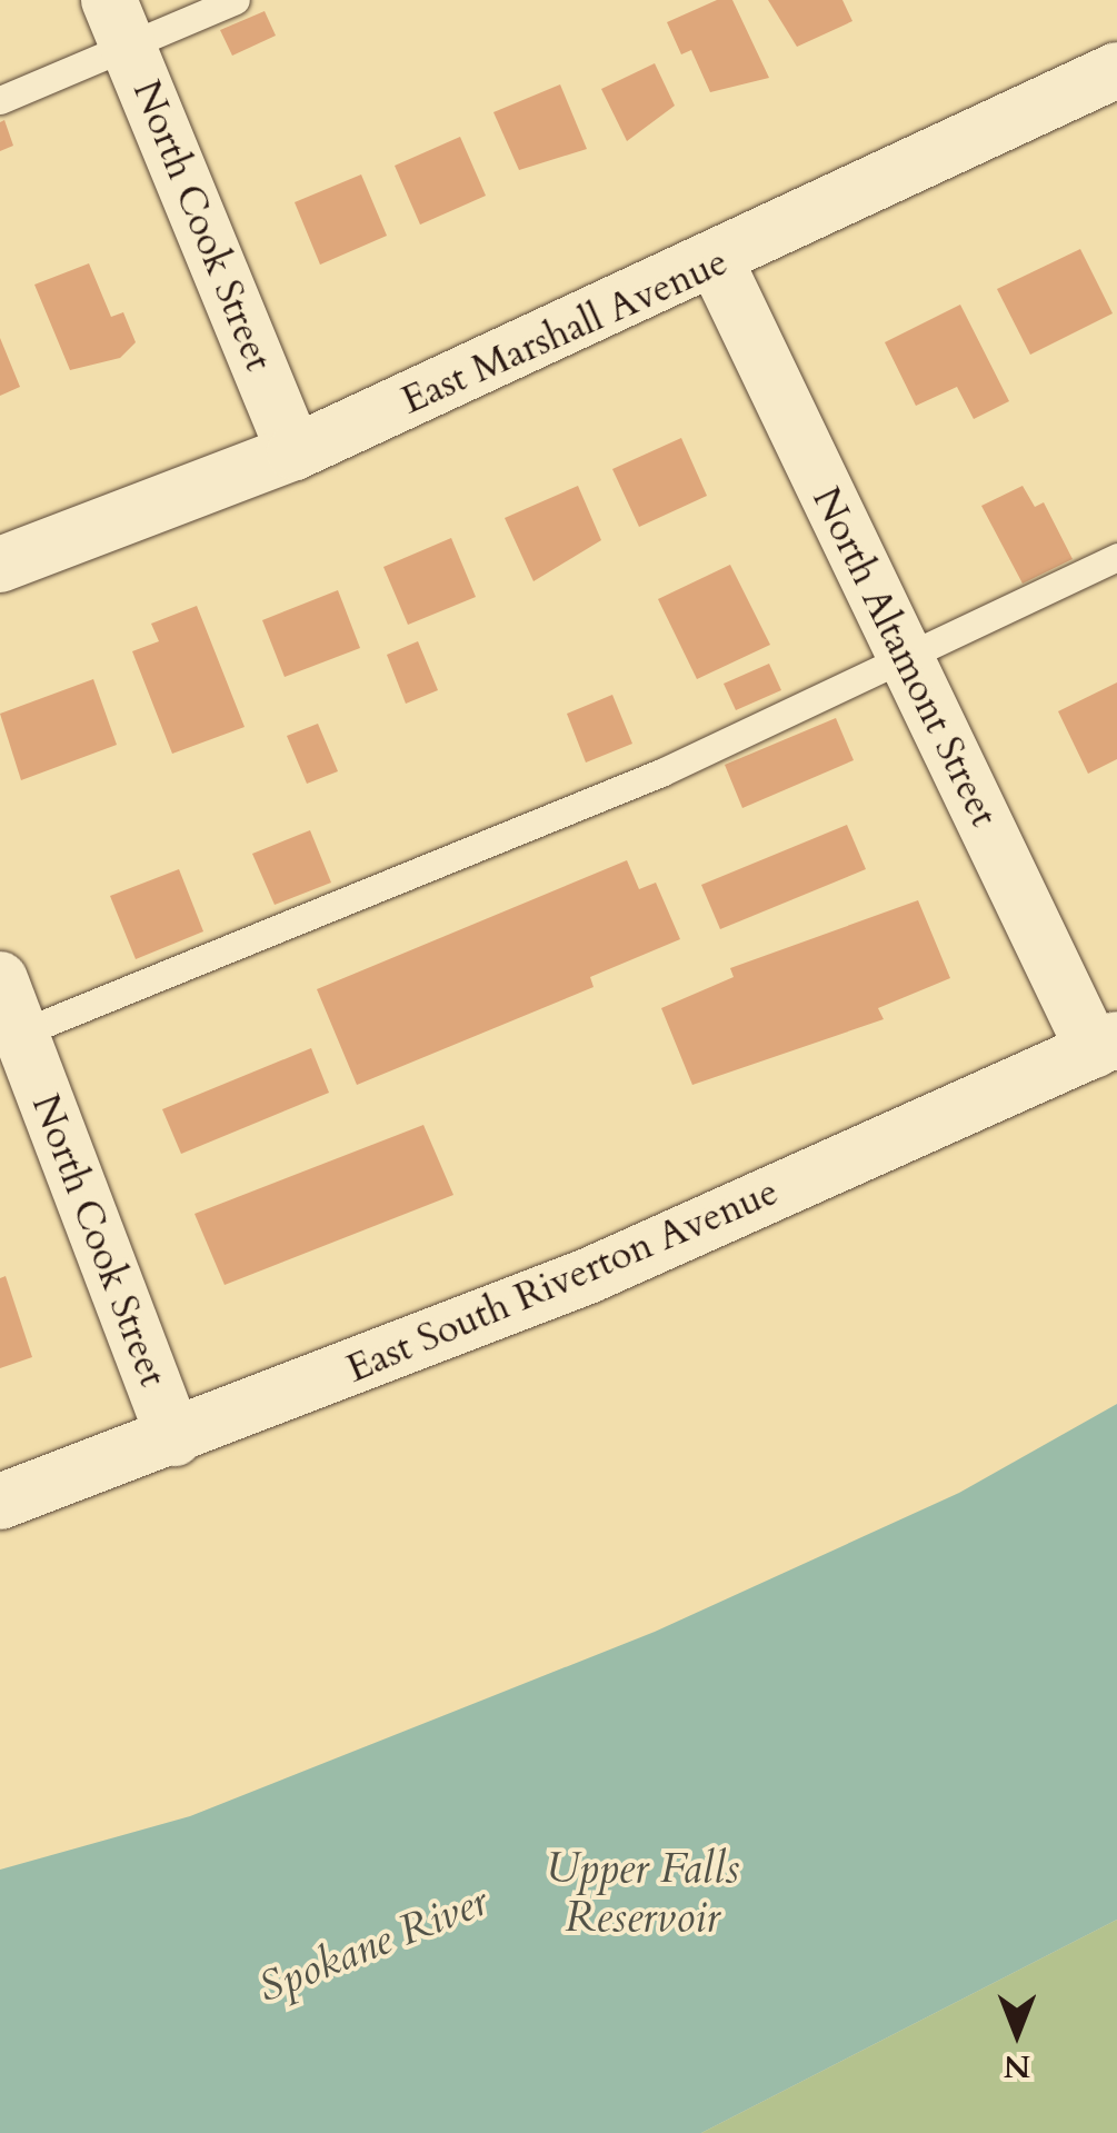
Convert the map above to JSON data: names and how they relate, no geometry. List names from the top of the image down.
{
  "streets": {
    "street": [
      "North Cook Street",
      "East Marshall Avenue",
      "North Altamont Street",
      "East South Riverton Avenue"
    ]
  },
  "crossings": [
    ["North Cook Street", "East Marshall Avenue"],
    ["North Cook Street", "East South Riverton Avenue"],
    ["East Marshall Avenue", "North Altamont Street"],
    ["North Altamont Street", "East South Riverton Avenue"]
  ],
  "water": ["Upper Falls Reservoir", "Spokane River"],
  "north": "bottom"
}
